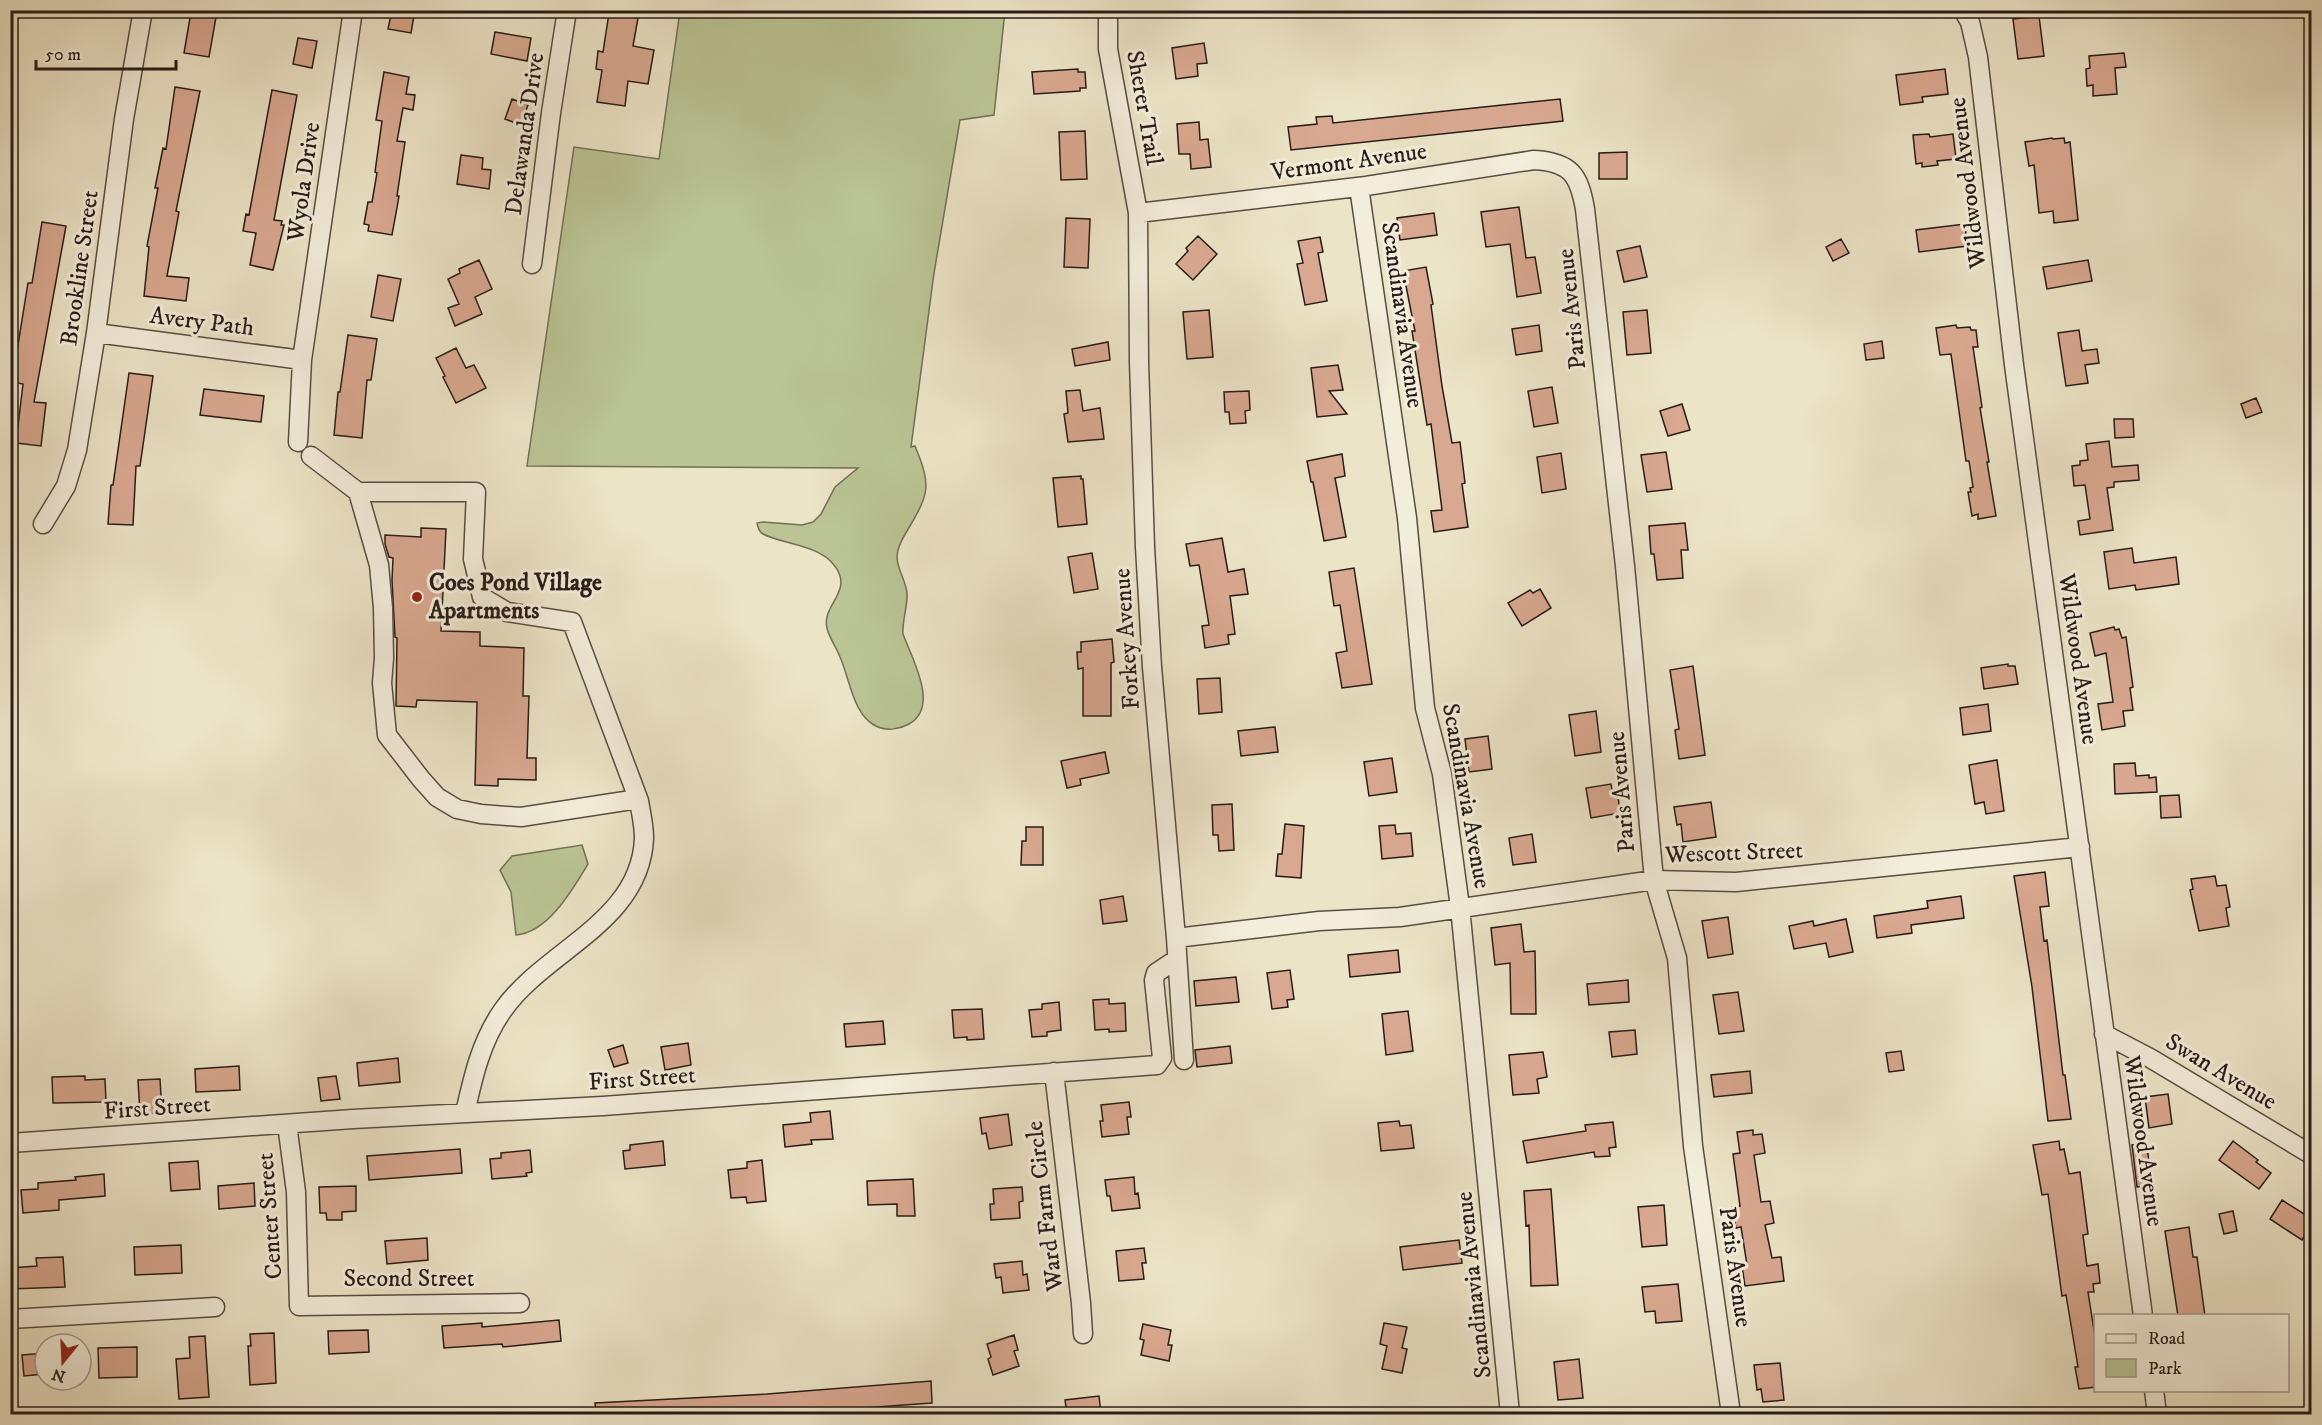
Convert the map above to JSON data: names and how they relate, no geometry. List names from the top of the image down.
{
  "streets": {
    "street": [
      "Sherer Trail",
      "Delawanda Drive",
      "Vermont Avenue",
      "Wyola Drive",
      "Wildwood Avenue",
      "Brookline Street",
      "Paris Avenue",
      "Scandinavia Avenue",
      "Avery Path",
      "Forkey Avenue",
      "Wescott Street",
      "Swan Avenue",
      "First Street",
      "Ward Farm Circle",
      "Center Street",
      "Second Street"
    ]
  },
  "crossings": [
    ["Sherer Trail", "Vermont Avenue"],
    ["Sherer Trail", "Forkey Avenue"],
    ["Vermont Avenue", "Paris Avenue"],
    ["Vermont Avenue", "Scandinavia Avenue"],
    ["Vermont Avenue", "Forkey Avenue"],
    ["Wyola Drive", "Avery Path"],
    ["Wildwood Avenue", "Wescott Street"],
    ["Wildwood Avenue", "Swan Avenue"],
    ["Brookline Street", "Avery Path"],
    ["Paris Avenue", "Wescott Street"],
    ["Scandinavia Avenue", "Wescott Street"],
    ["Forkey Avenue", "Wescott Street"],
    ["Forkey Avenue", "First Street"],
    ["First Street", "Ward Farm Circle"],
    ["First Street", "Center Street"],
    ["Center Street", "Second Street"]
  ],
  "places": ["Coes Pond Village Apartments"],
  "legend": ["Road", "Park"],
  "scale_bar": "50 m",
  "north": "bottom"
}
